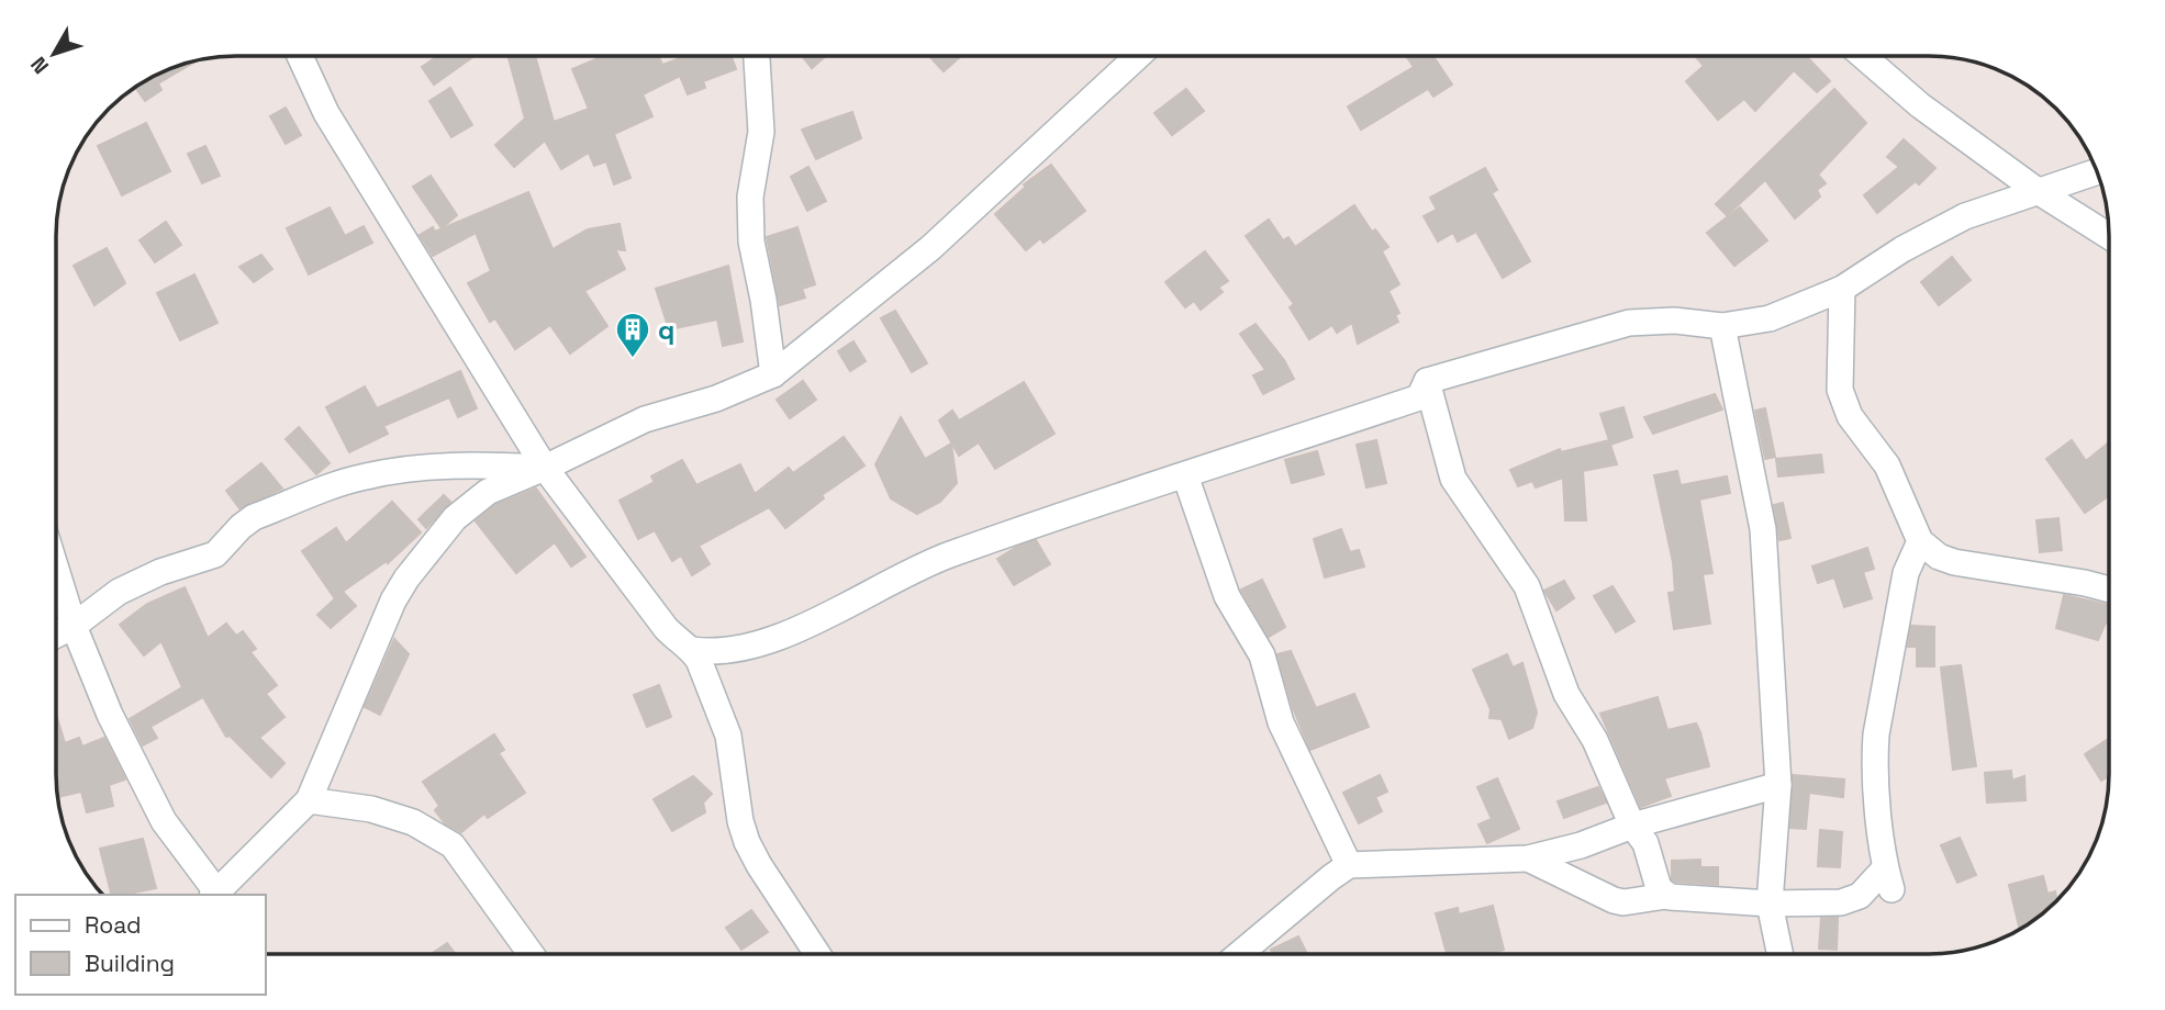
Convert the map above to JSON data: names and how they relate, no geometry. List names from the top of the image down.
{
  "places": {
    "building": ["q"]
  },
  "legend": ["Road", "Building"],
  "north": "bottom left"
}
